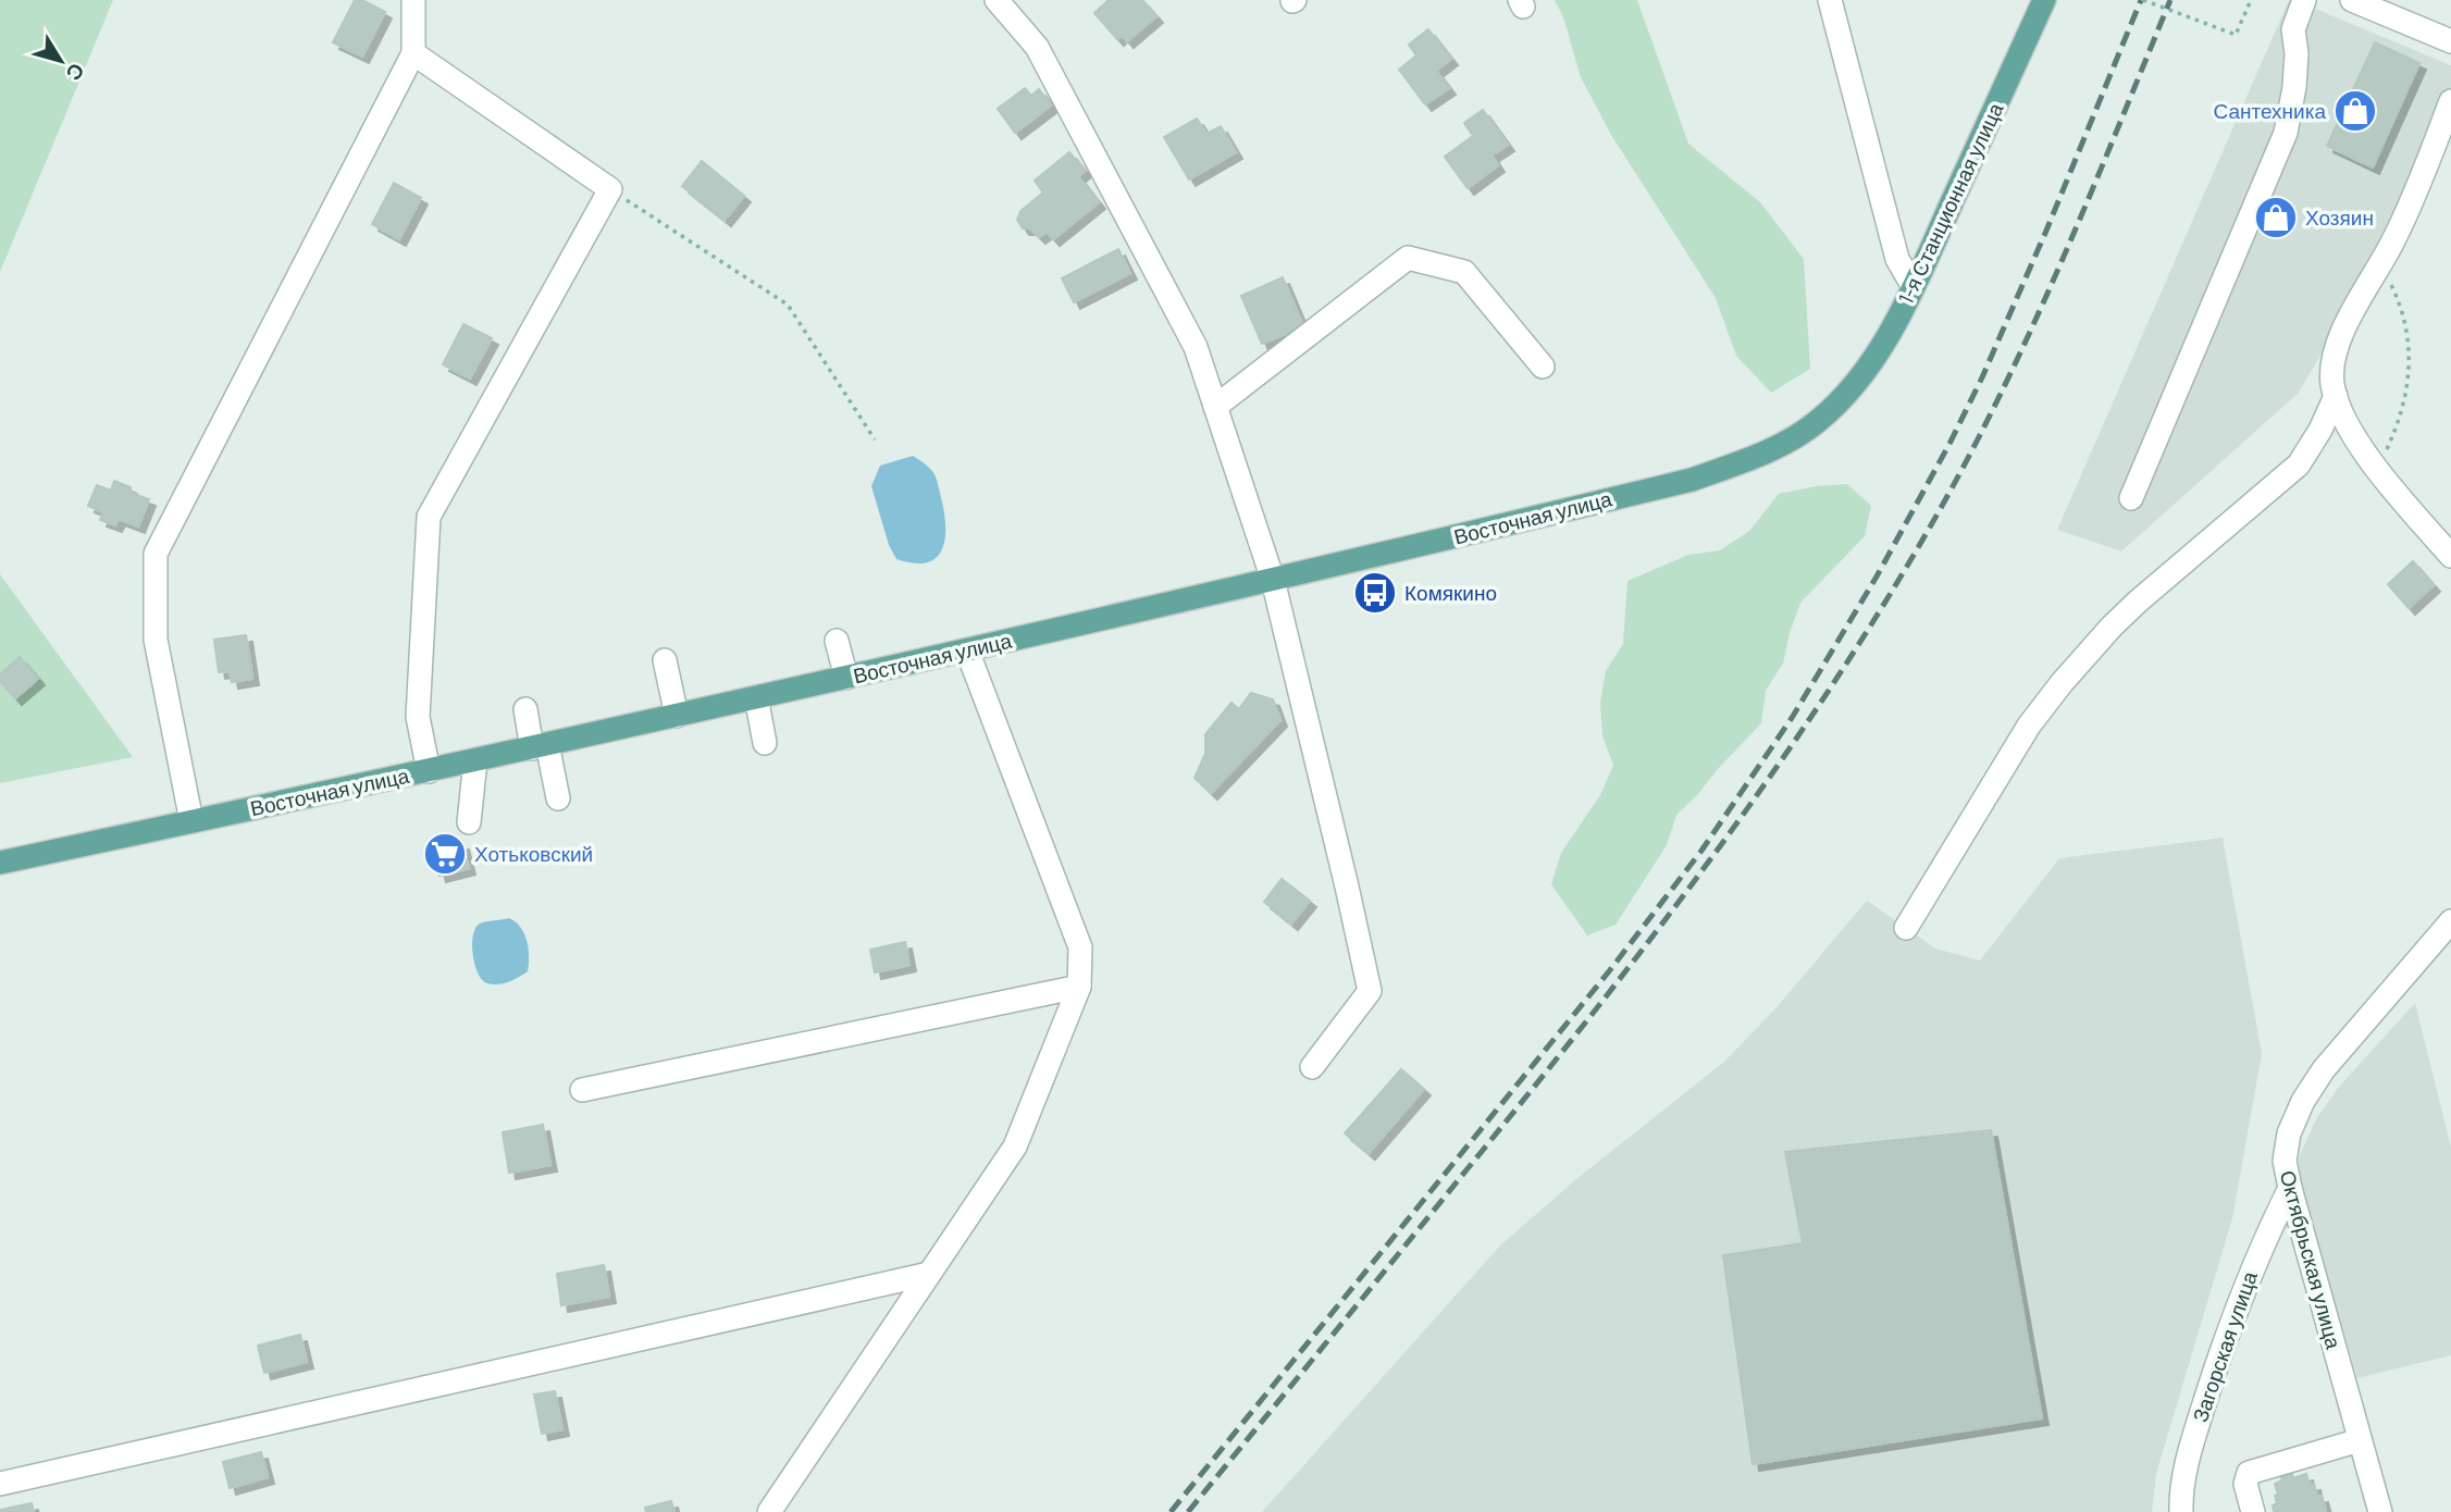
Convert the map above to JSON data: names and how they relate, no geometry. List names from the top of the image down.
{
  "streets": {
    "main road": ["1-я Станционная улица", "Восточная улица"],
    "street": ["Октябрьская улица", "Загорская улица"]
  },
  "crossings": [
    ["1-я Станционная улица", "Восточная улица"],
    ["Октябрьская улица", "Загорская улица"]
  ],
  "places": {
    "shop": ["Сантехника", "Хозяин"],
    "bus stop": ["Комякино"],
    "supermarket": ["Хотьковский"]
  },
  "north": "bottom right"
}
